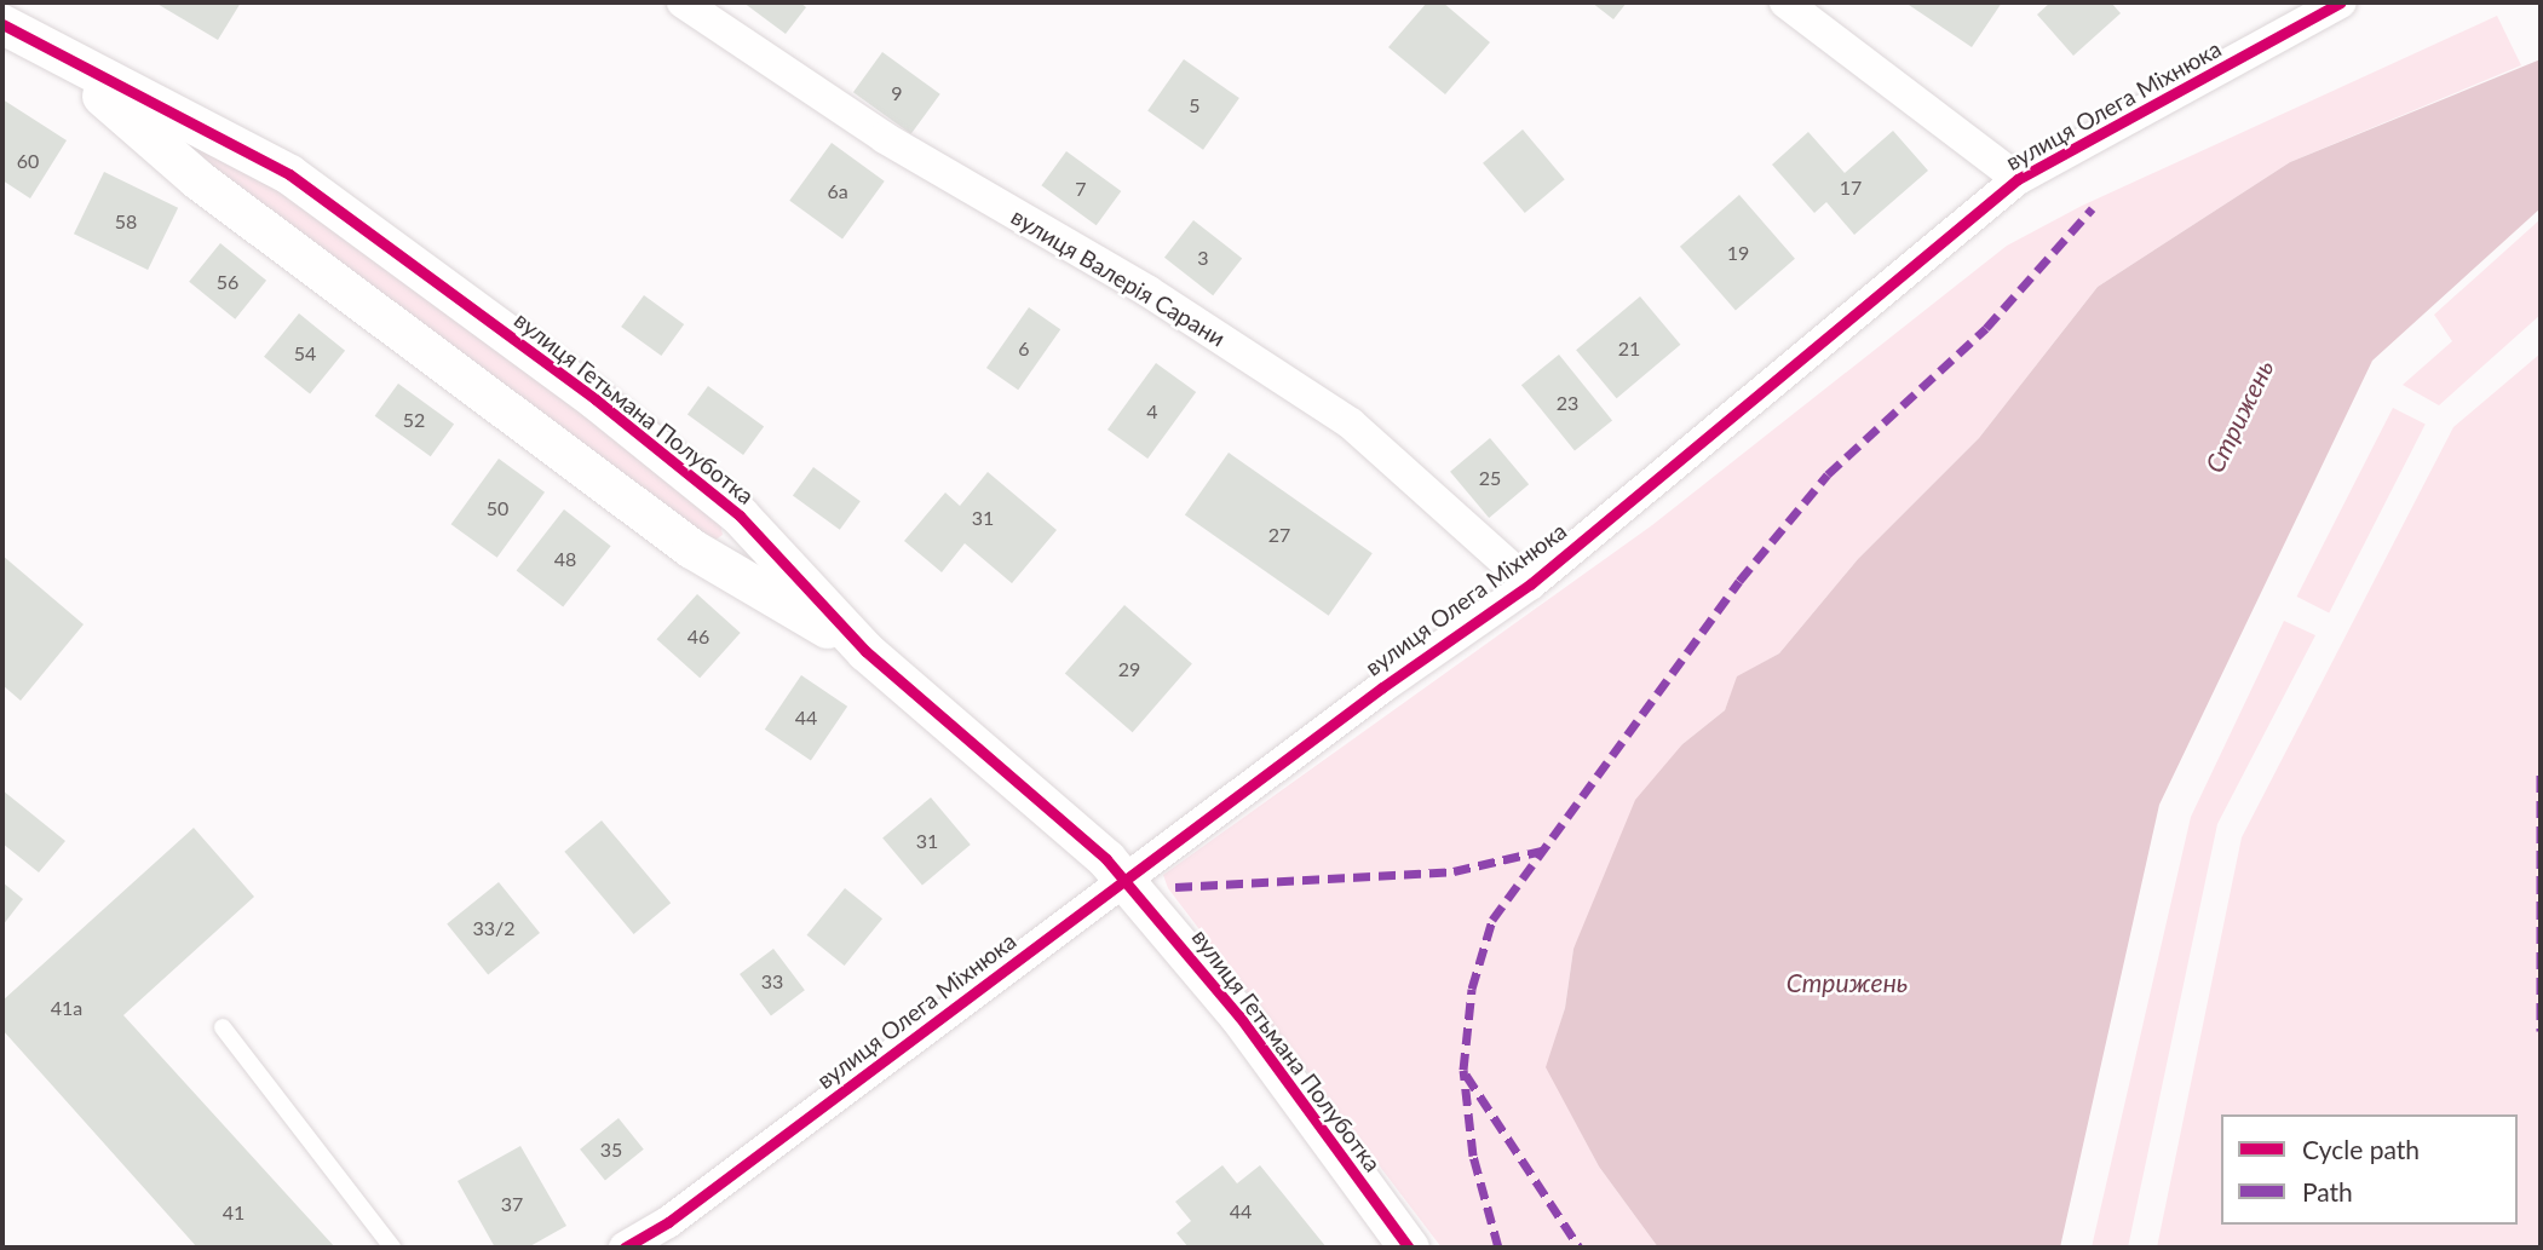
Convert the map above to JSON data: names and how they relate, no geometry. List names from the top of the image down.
{
  "streets": {
    "street": ["вулиця Олега Міхнюка", "вулиця Валерія Сарани", "вулиця Гетьмана Полуботка"]
  },
  "crossings": [
    ["вулиця Олега Міхнюка", "вулиця Валерія Сарани"],
    ["вулиця Олега Міхнюка", "вулиця Гетьмана Полуботка"]
  ],
  "water": ["Стрижень"],
  "house_numbers": [
    "9",
    "5",
    "60",
    "17",
    "7",
    "6а",
    "58",
    "19",
    "3",
    "56",
    "6",
    "21",
    "54",
    "23",
    "4",
    "52",
    "25",
    "50",
    "31",
    "27",
    "48",
    "46",
    "29",
    "44",
    "31",
    "33/2",
    "33",
    "41а",
    "35",
    "37",
    "44",
    "41"
  ],
  "legend": ["Cycle path", "Path"]
}
